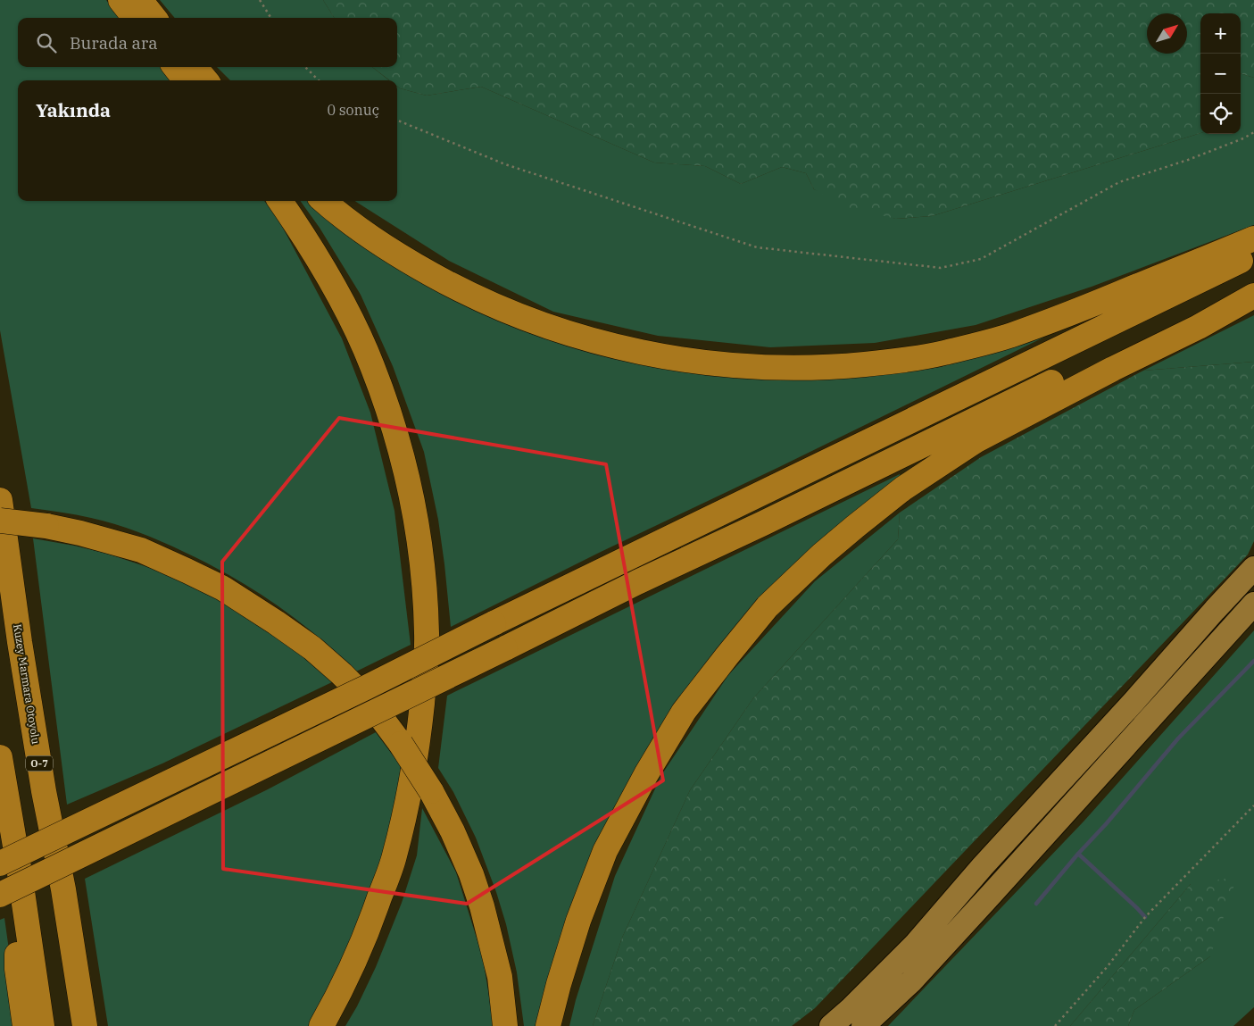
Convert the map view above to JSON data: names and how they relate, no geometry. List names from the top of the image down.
{
  "streets": {
    "highway": ["Kuzey Marmara Otoyolu", "O-7"]
  },
  "north": "top right",
  "page": {
    "map_buttons": ["+", "−"],
    "search": "Burada ara",
    "heading": ["Yakında", "0 sonuç"]
  }
}
